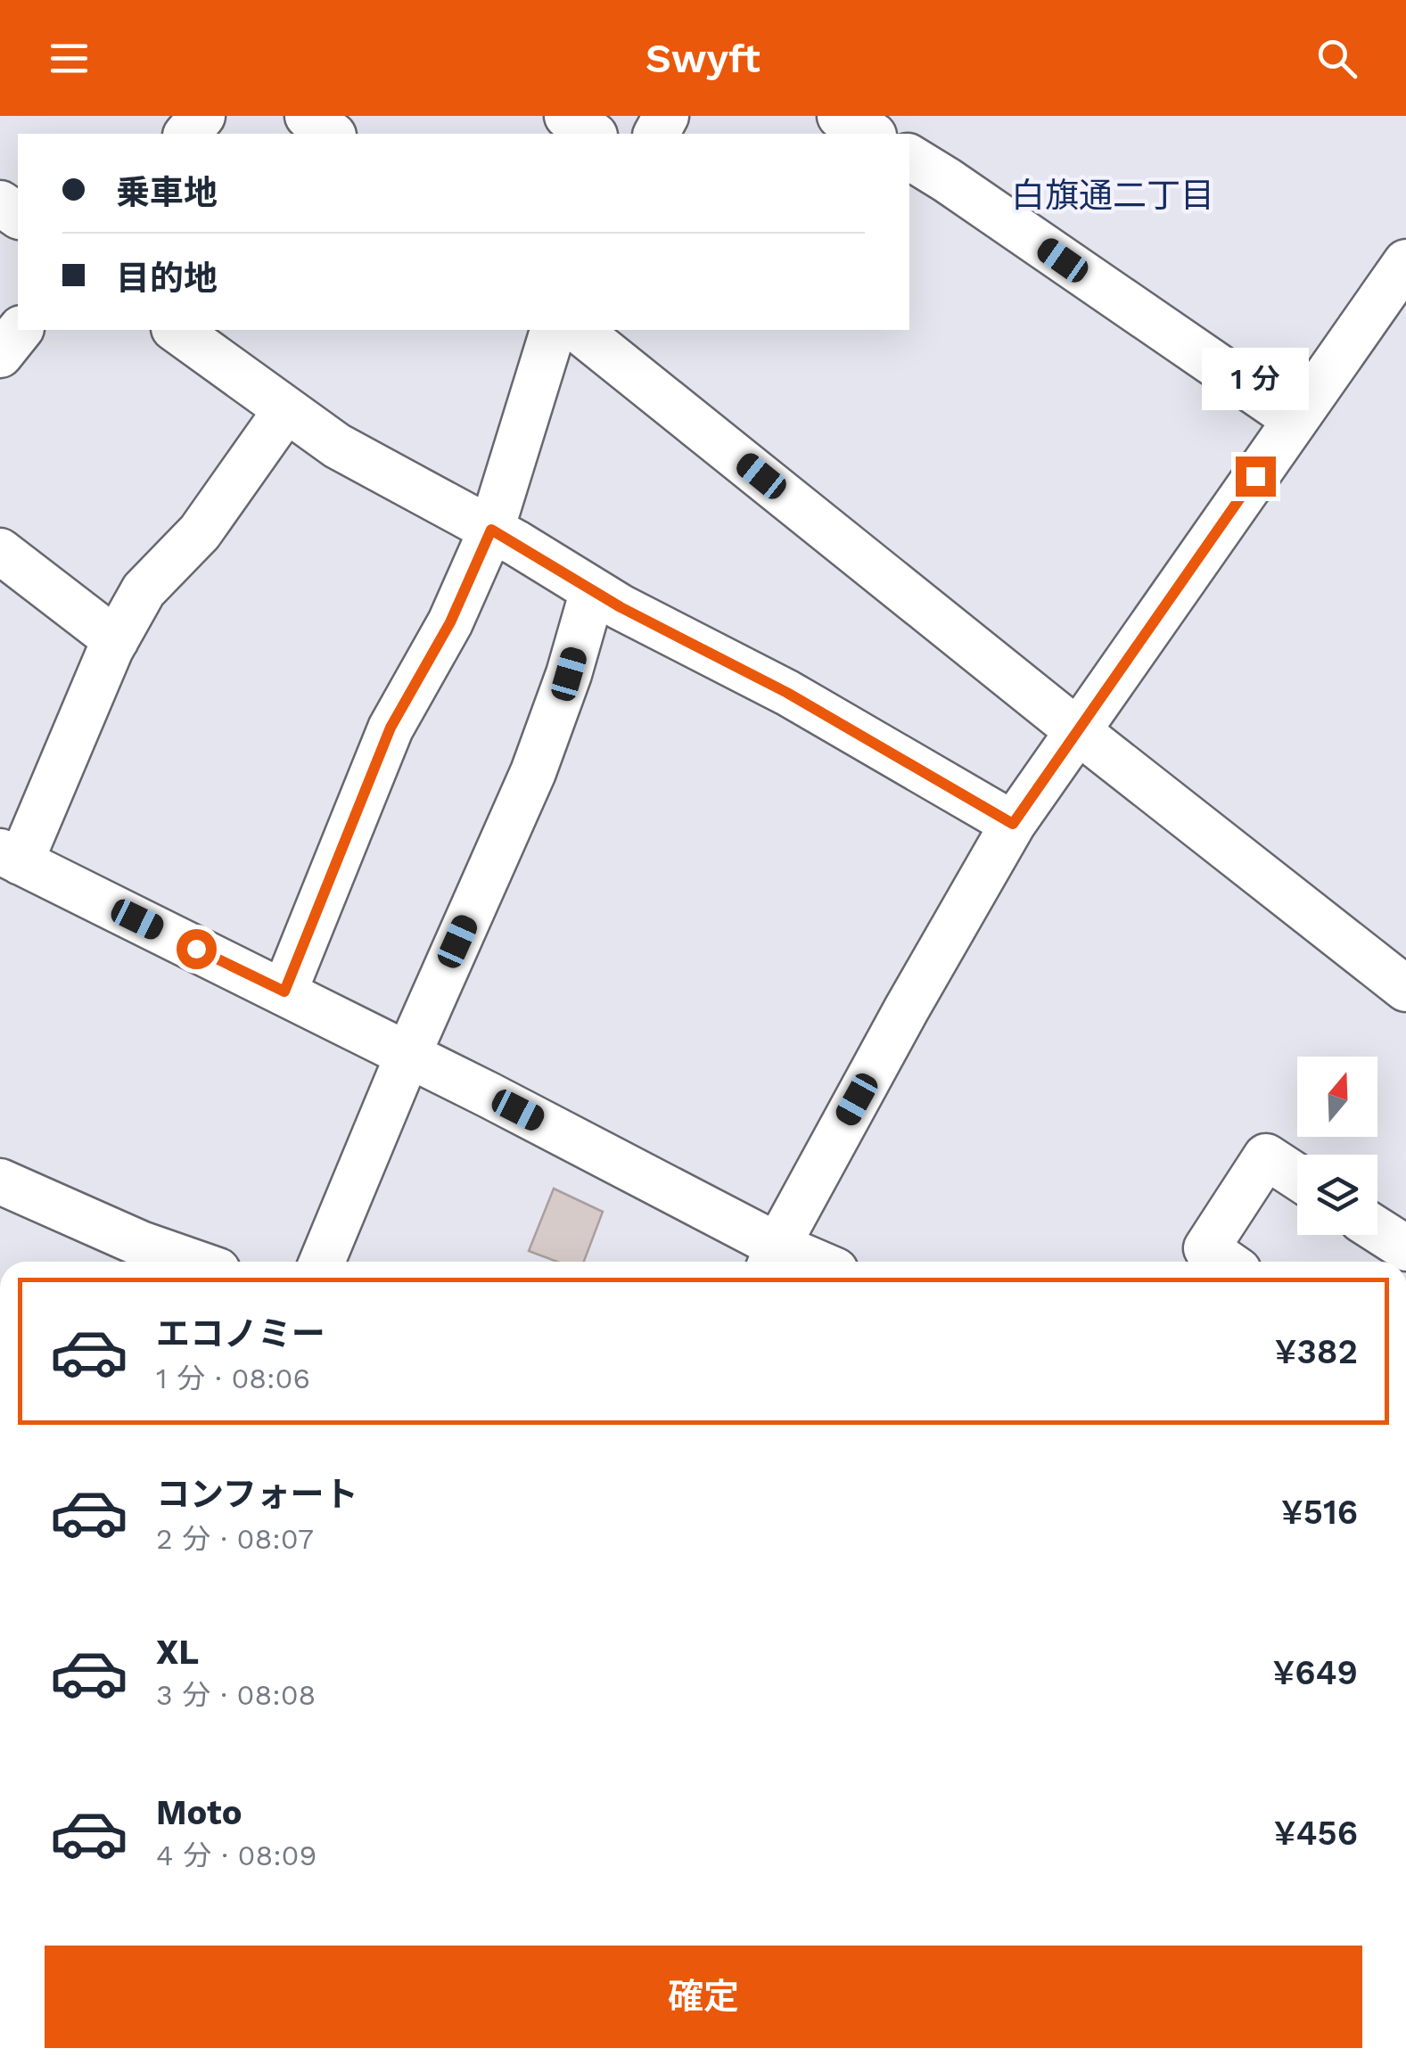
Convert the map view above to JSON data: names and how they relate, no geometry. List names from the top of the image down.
{
  "districts": ["白旗通二丁目"],
  "north": "top",
  "page": {
    "header": "Swyft",
    "banner": ["乗車地", "目的地"],
    "bubble": "1 分",
    "list": [
      {
        "name": "エコノミー",
        "note": "1 分 · 08:06",
        "value": "¥382"
      },
      {
        "name": "コンフォート",
        "note": "2 分 · 08:07",
        "value": "¥516"
      },
      {
        "name": "XL",
        "note": "3 分 · 08:08",
        "value": "¥649"
      },
      {
        "name": "Moto",
        "note": "4 分 · 08:09",
        "value": "¥456"
      }
    ],
    "buttons": "確定"
  }
}
